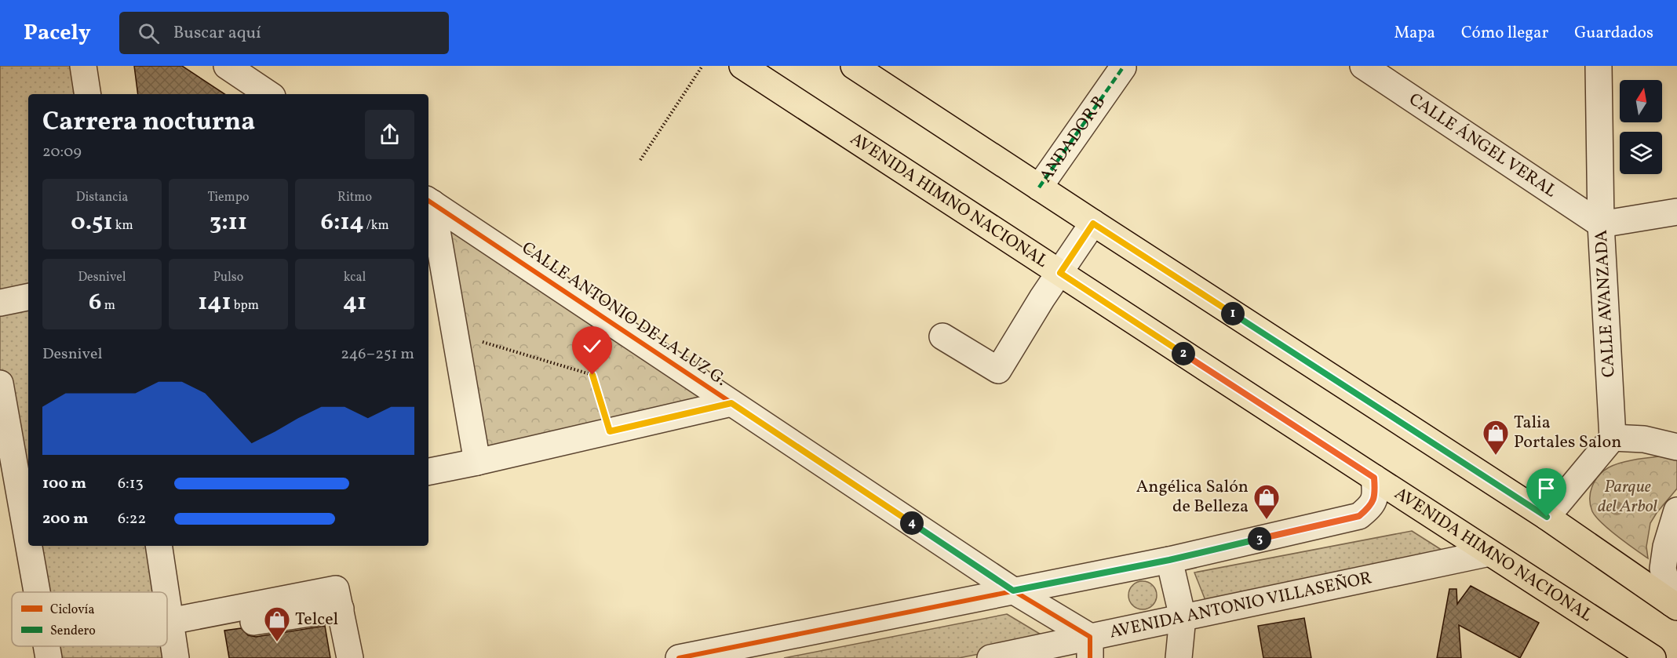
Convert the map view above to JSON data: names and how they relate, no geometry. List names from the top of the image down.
{
  "streets": {
    "main road": ["AVENIDA HIMNO NACIONAL"],
    "street": [
      "ANDADOR B",
      "CALLE ÁNGEL VERAL",
      "CALLE AVANZADA",
      "CALLE ANTONIO DE LA LUZ G.",
      "AVENIDA ANTONIO VILLASEÑOR"
    ]
  },
  "crossings": [
    ["CALLE ÁNGEL VERAL", "CALLE AVANZADA"],
    ["AVENIDA HIMNO NACIONAL", "AVENIDA ANTONIO VILLASEÑOR"],
    ["CALLE ANTONIO DE LA LUZ G.", "AVENIDA ANTONIO VILLASEÑOR"]
  ],
  "parks": ["Parque del Arbol"],
  "places": {
    "shop": ["Talia Portales Salon", "Angélica Salón de Belleza", "Telcel"]
  },
  "legend": ["Ciclovía", "Sendero"],
  "north": "top",
  "page": {
    "header": "Pacely",
    "search": "Buscar aquí",
    "nav": ["Mapa", "Cómo llegar", "Guardados"],
    "heading": ["Carrera nocturna", "20:09"],
    "stats": [
      ["Distancia", "0.51 km"],
      ["Tiempo", "3:11"],
      ["Ritmo", "6:14 /km"],
      ["Desnivel", "6 m"],
      ["Pulso", "141 bpm"],
      ["kcal", "41"]
    ],
    "pins": [
      "1",
      "2",
      "4",
      "3"
    ],
    "chart": ["Desnivel", "246–251 m"],
    "list": [
      {
        "name": "100 m",
        "note": "6:13"
      },
      {
        "name": "200 m",
        "note": "6:22"
      }
    ]
  }
}
